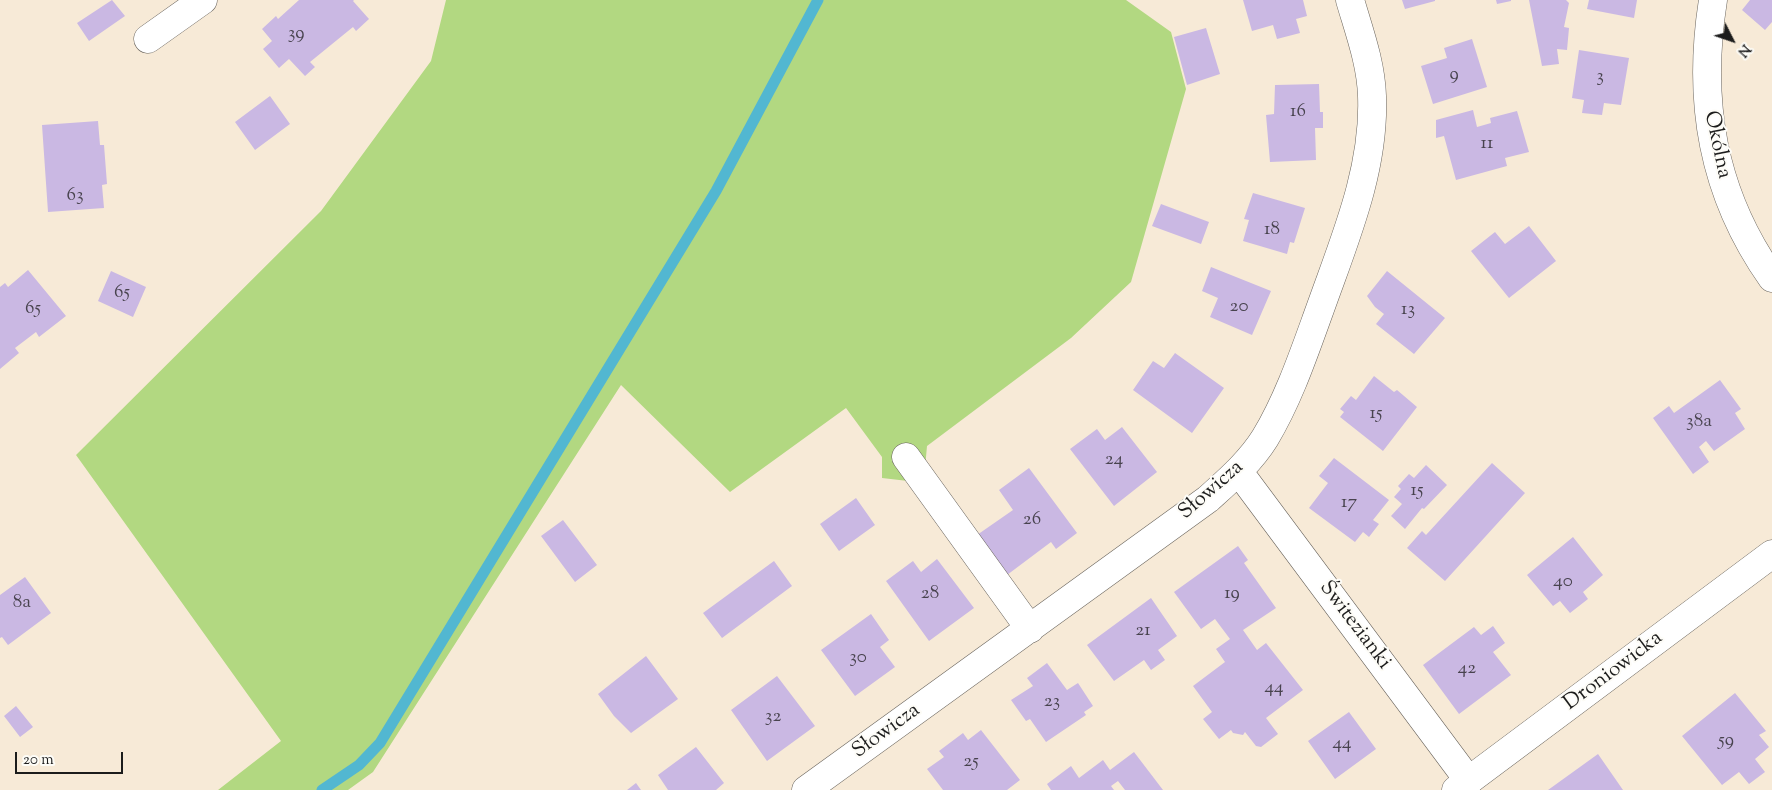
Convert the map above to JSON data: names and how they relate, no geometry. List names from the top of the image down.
{
  "streets": {
    "street": [
      "Okólna",
      "Słowicza",
      "Świtezianki",
      "Droniowicka"
    ]
  },
  "crossings": [
    ["Słowicza", "Świtezianki"],
    ["Świtezianki", "Droniowicka"]
  ],
  "house_numbers": [
    "39",
    "9",
    "3",
    "16",
    "11",
    "63",
    "18",
    "65",
    "20",
    "65",
    "13",
    "15",
    "38a",
    "24",
    "15",
    "17",
    "26",
    "40",
    "28",
    "19",
    "8a",
    "21",
    "30",
    "42",
    "44",
    "23",
    "32",
    "59",
    "44",
    "25"
  ],
  "scale_bar": "20 m",
  "north": "bottom right"
}
